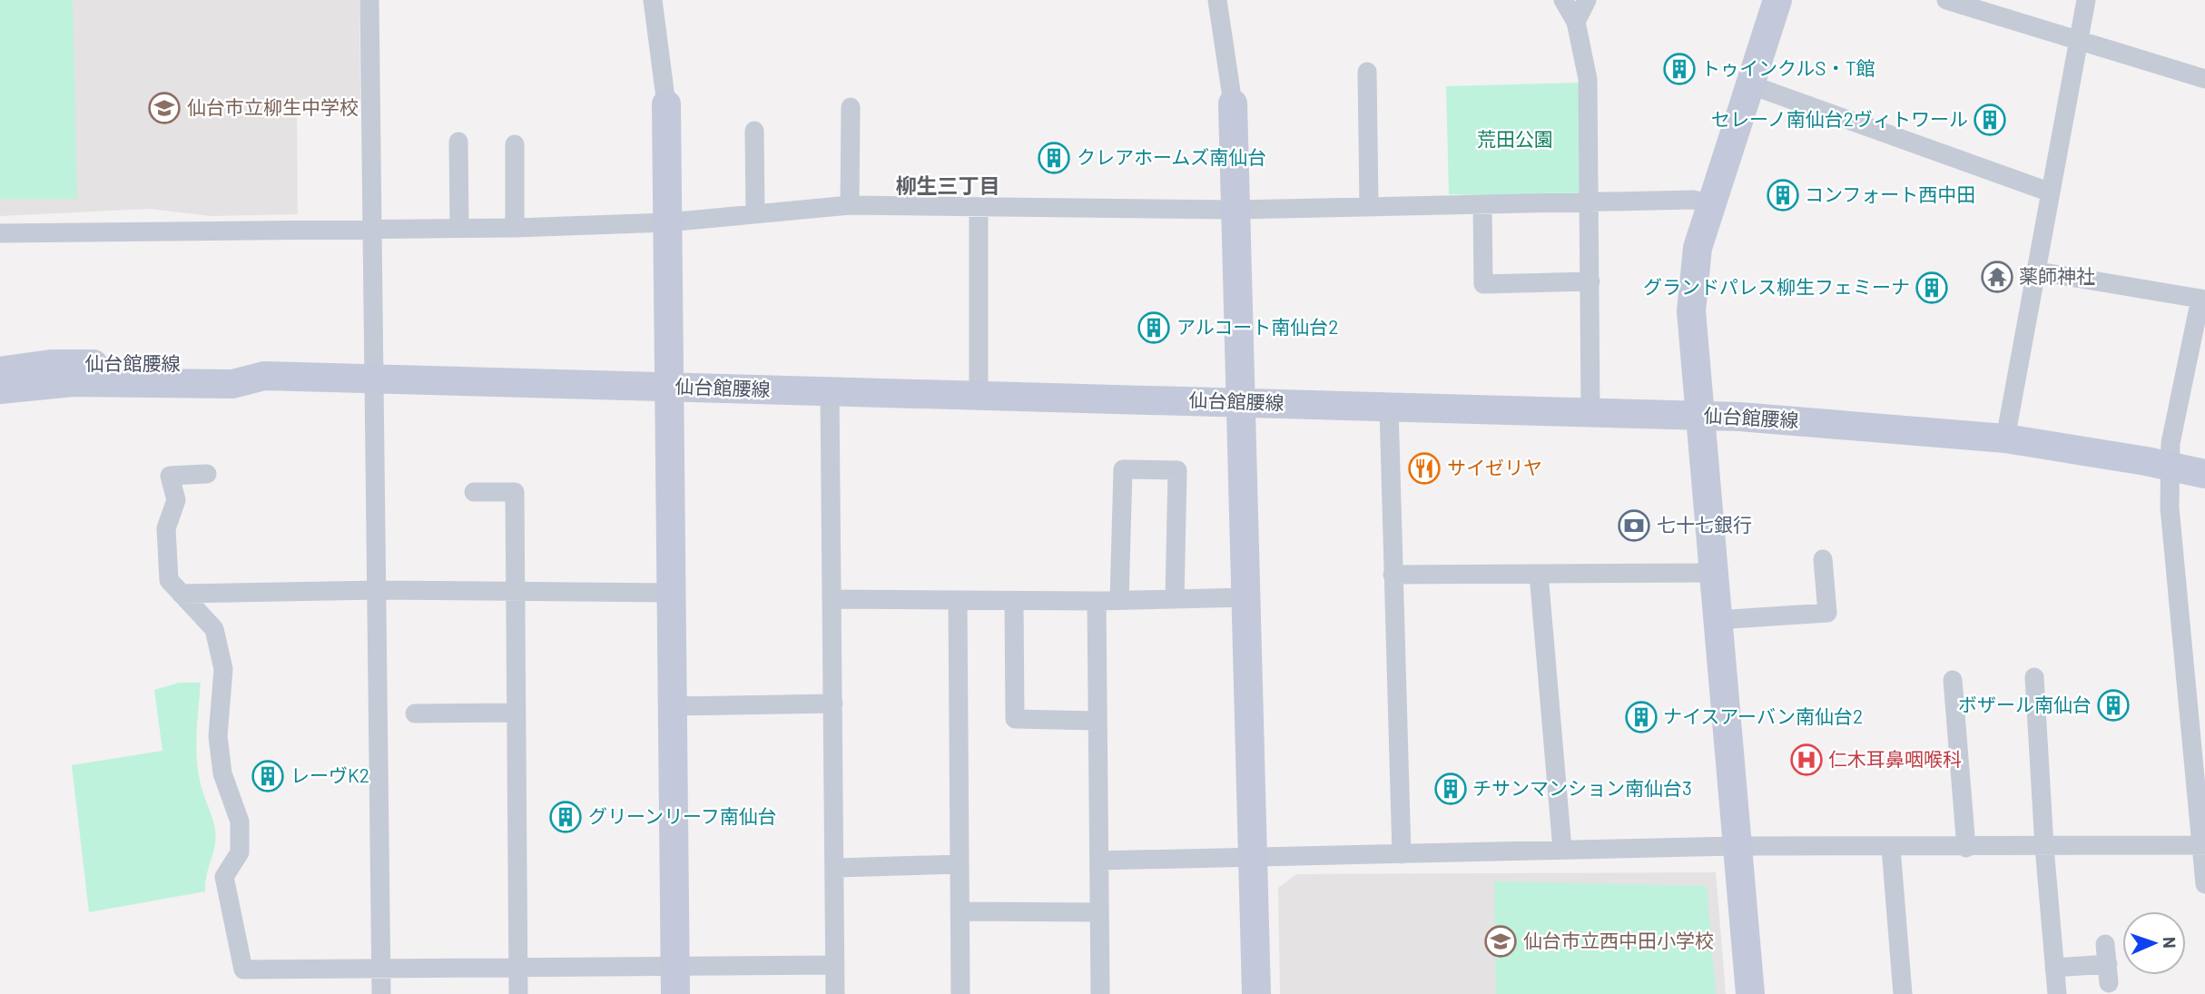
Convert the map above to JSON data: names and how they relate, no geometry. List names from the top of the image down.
{
  "streets": {
    "street": ["仙台館腰線"]
  },
  "districts": ["柳生三丁目"],
  "parks": ["荒田公園"],
  "places": {
    "building": [
      "トゥインクルS・T館",
      "セレーノ南仙台2ヴィトワール",
      "クレアホームズ南仙台",
      "コンフォート西中田",
      "グランドパレス柳生フェミーナ",
      "アルコート南仙台2",
      "ボザール南仙台",
      "ナイスアーバン南仙台2",
      "レーヴK2",
      "チサンマンション南仙台3",
      "グリーンリーフ南仙台"
    ],
    "school or university": ["仙台市立柳生中学校", "仙台市立西中田小学校"],
    "temple": ["薬師神社"],
    "restaurant": ["サイゼリヤ"],
    "bank": ["七十七銀行"],
    "hospital": ["仁木耳鼻咽喉科"]
  },
  "north": "right"
}
